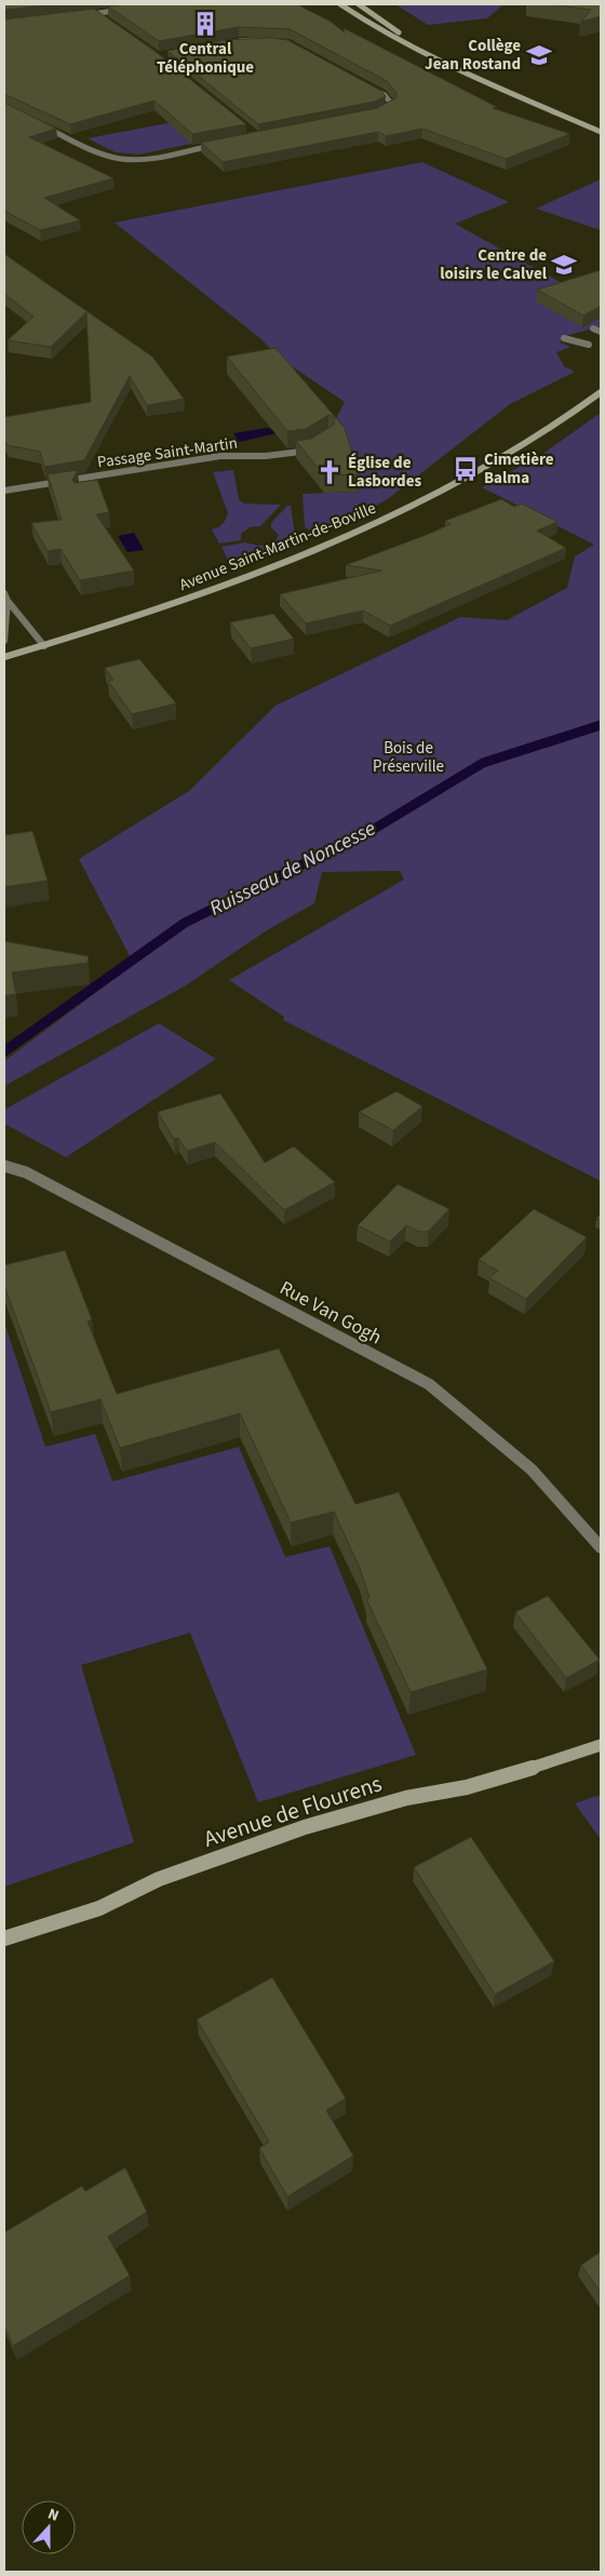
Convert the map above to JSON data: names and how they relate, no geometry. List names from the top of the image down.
{
  "streets": {
    "street": [
      "Passage Saint-Martin",
      "Avenue Saint-Martin-de-Boville",
      "Rue Van Gogh",
      "Avenue de Flourens"
    ]
  },
  "water": ["Ruisseau de Noncesse"],
  "parks": ["Bois de Préserville"],
  "places": {
    "building": ["Central Téléphonique"],
    "school or university": ["Collège Jean Rostand", "Centre de loisirs le Calvel"],
    "bus stop": ["Cimetière Balma"],
    "church": ["Église de Lasbordes"]
  },
  "north": "top"
}
